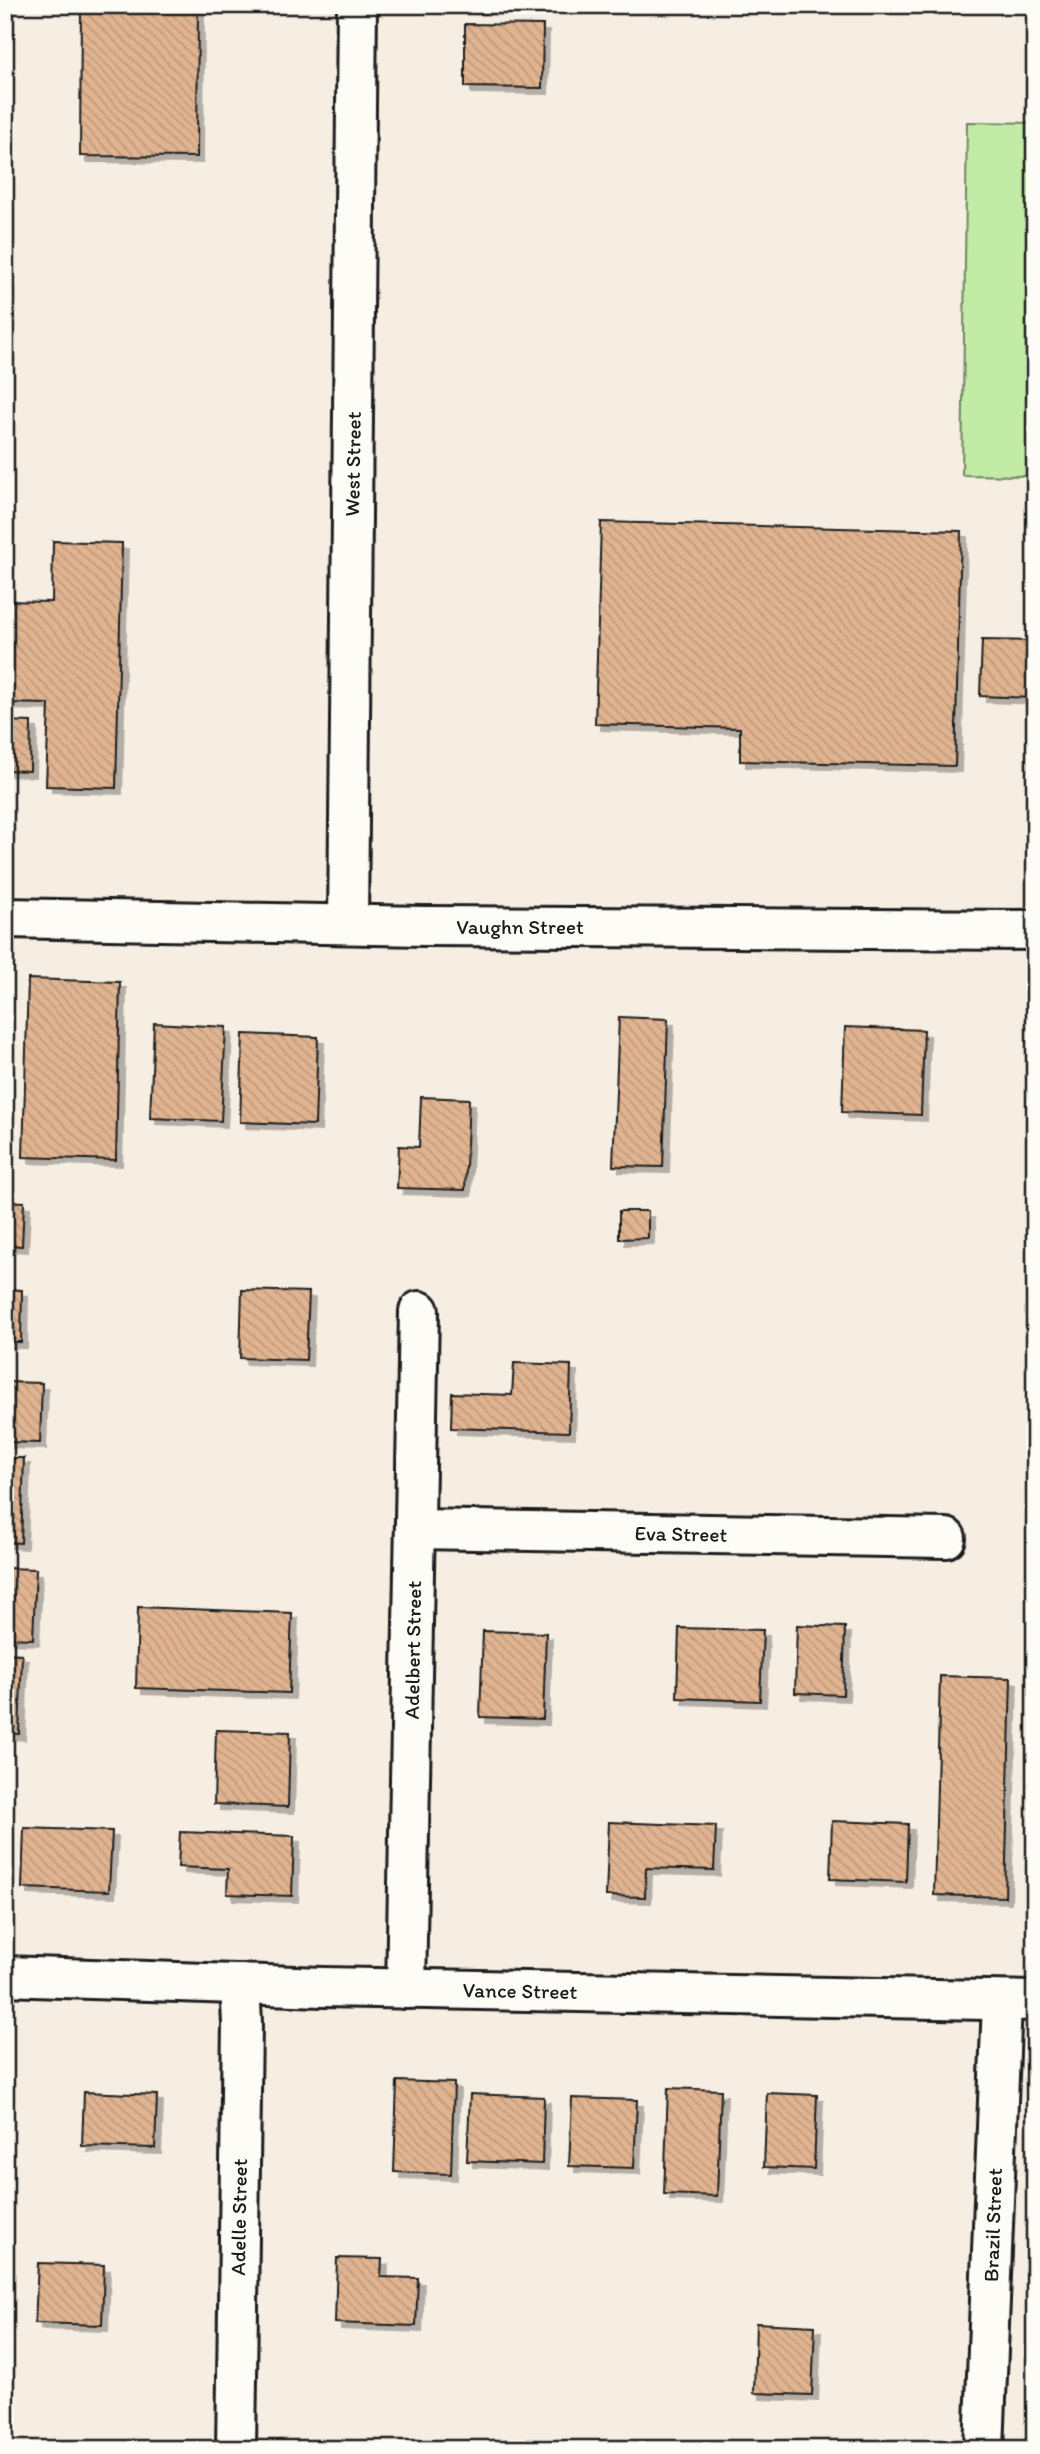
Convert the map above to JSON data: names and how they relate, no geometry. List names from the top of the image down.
{
  "streets": {
    "street": [
      "West Street",
      "Vaughn Street",
      "Eva Street",
      "Adelbert Street",
      "Vance Street",
      "Adelle Street",
      "Brazil Street"
    ]
  },
  "crossings": [
    ["West Street", "Vaughn Street"],
    ["Eva Street", "Adelbert Street"],
    ["Adelbert Street", "Vance Street"],
    ["Vance Street", "Adelle Street"],
    ["Vance Street", "Brazil Street"]
  ]
}
